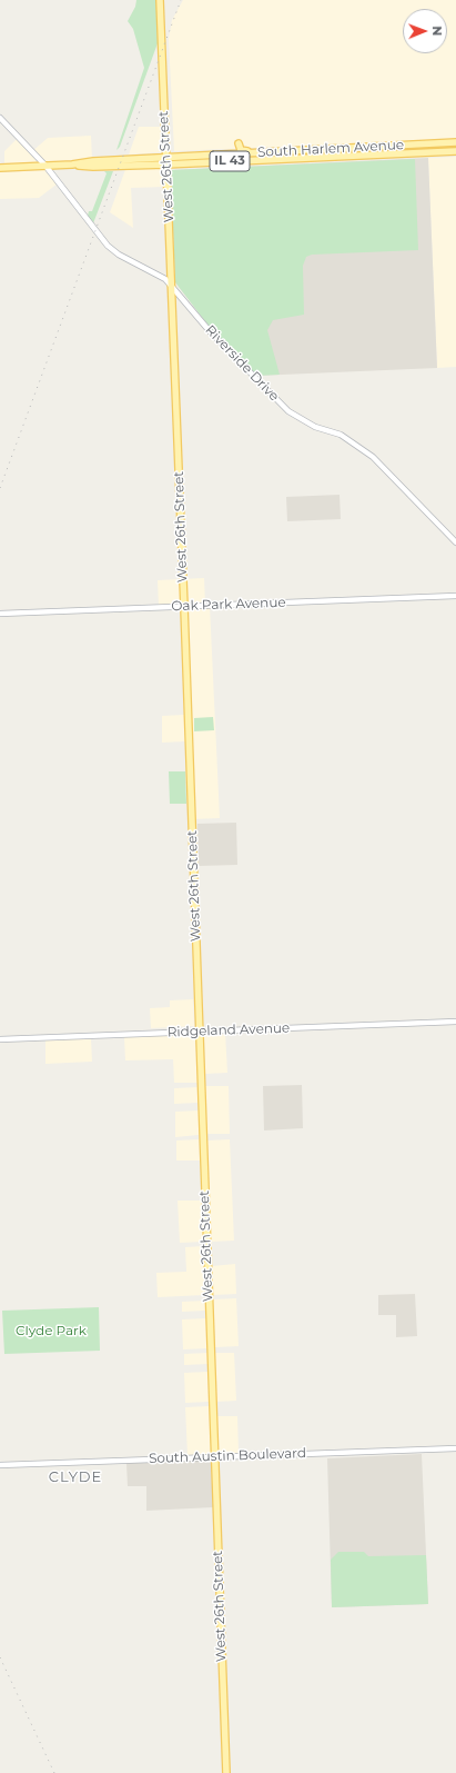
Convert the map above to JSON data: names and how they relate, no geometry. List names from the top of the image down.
{
  "streets": {
    "main road": ["South Harlem Avenue", "IL 43", "West 26th Street"],
    "street": [
      "Riverside Drive",
      "Oak Park Avenue",
      "Ridgeland Avenue",
      "South Austin Boulevard"
    ]
  },
  "crossings": [
    ["South Harlem Avenue", "West 26th Street"],
    ["South Harlem Avenue", "Riverside Drive"],
    ["West 26th Street", "Riverside Drive"],
    ["West 26th Street", "Oak Park Avenue"],
    ["West 26th Street", "Ridgeland Avenue"],
    ["West 26th Street", "South Austin Boulevard"]
  ],
  "districts": ["CLYDE"],
  "parks": ["Clyde Park"],
  "north": "right"
}
